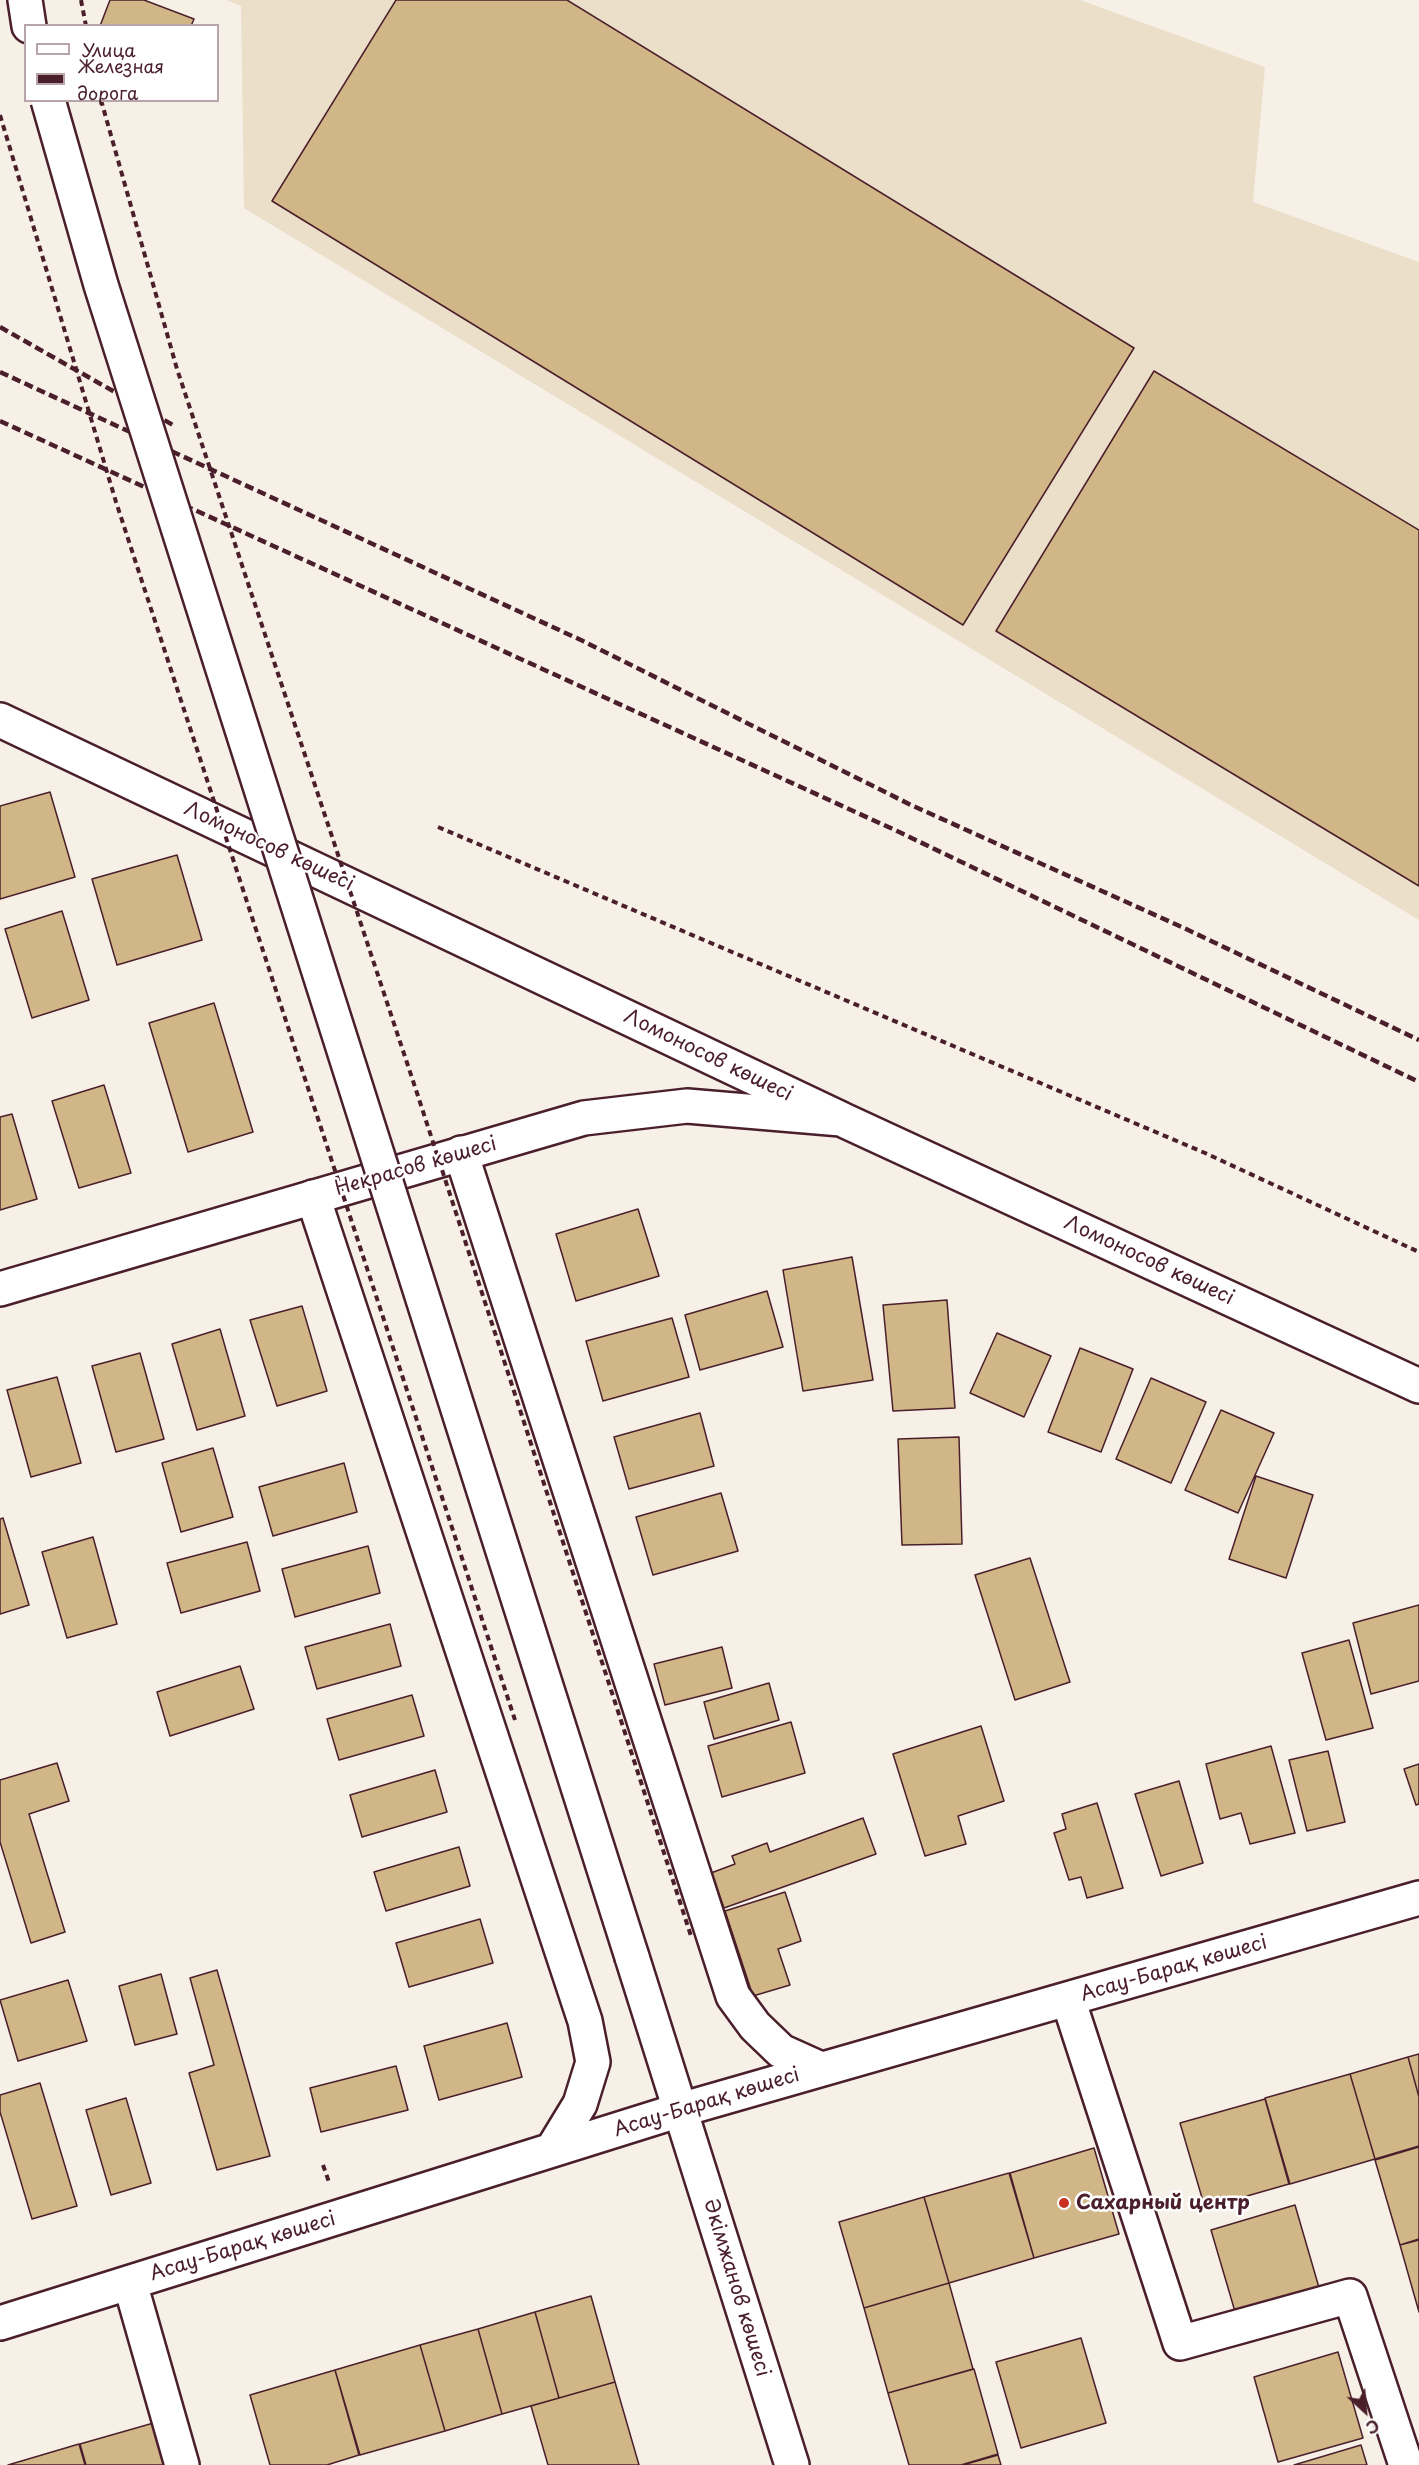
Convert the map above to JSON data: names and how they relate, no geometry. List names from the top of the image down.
{
  "streets": {
    "main road": [
      "Ломоносов көшесі",
      "Некрасов көшесі",
      "Асау-Барақ көшесі",
      "Әкімжанов көшесі"
    ]
  },
  "crossings": [
    ["Ломоносов көшесі", "Некрасов көшесі"],
    ["Асау-Барақ көшесі", "Әкімжанов көшесі"]
  ],
  "places": ["Сахарный центр"],
  "legend": ["Улица", "Железная дорога"],
  "north": "bottom right"
}
